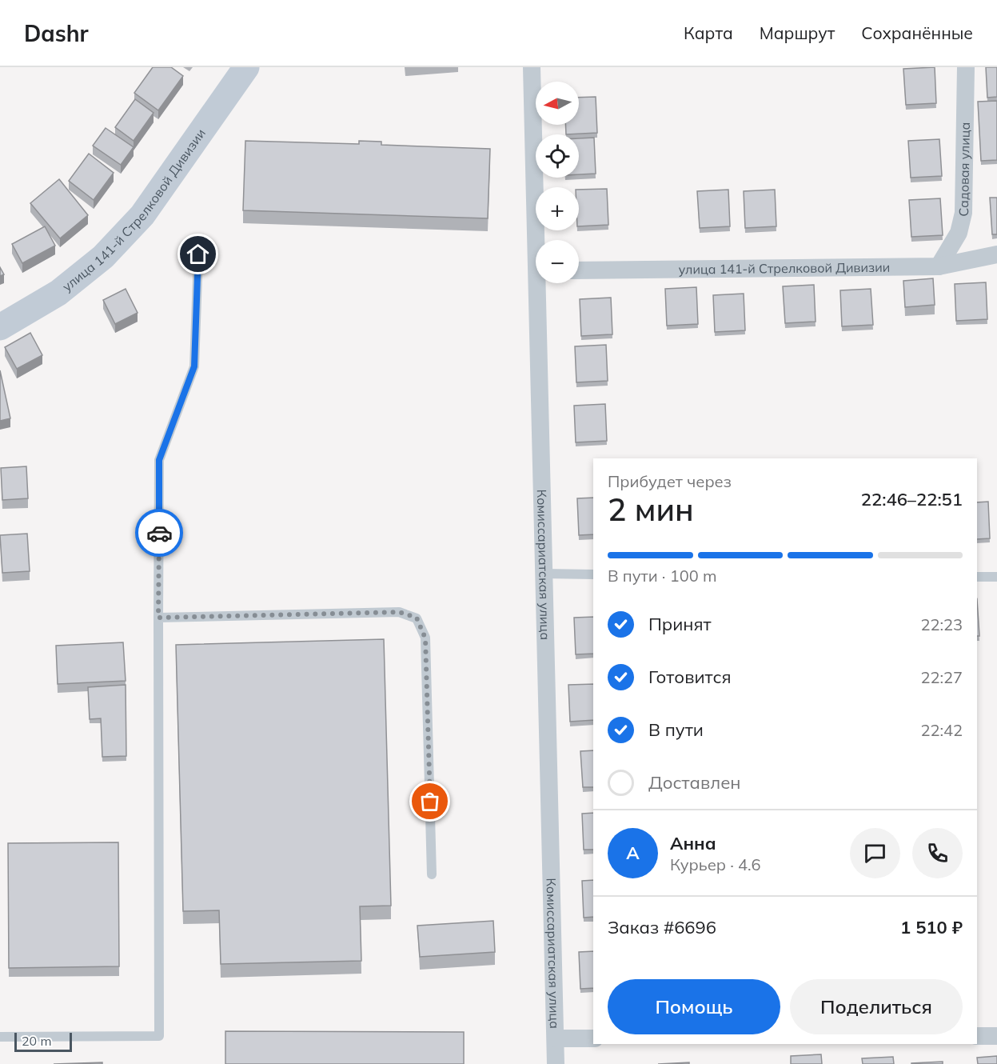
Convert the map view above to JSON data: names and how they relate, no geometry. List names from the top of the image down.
{
  "streets": {
    "main road": ["улица 141-й Стрелковой Дивизии"],
    "street": ["Садовая улица", "Комиссариатская улица"]
  },
  "crossings": [
    ["Садовая улица", "улица 141-й Стрелковой Дивизии"]
  ],
  "scale_bar": "20 m",
  "north": "left",
  "page": {
    "header": "Dashr",
    "nav": ["Карта", "Маршрут", "Сохранённые"],
    "map_buttons": ["+", "−"],
    "heading": ["2 мин", "Прибудет через", "22:46–22:51"],
    "panel": [
      "Анна",
      "Курьер · 4.6",
      "Заказ #6696",
      "1 510 ₽"
    ],
    "bar": "В пути · 100 m",
    "list": [
      ["Принят", "22:23"],
      ["Готовится", "22:27"],
      ["В пути", "22:42"],
      "Доставлен"
    ],
    "round": "А",
    "buttons": ["Помощь", "Поделиться"],
    "scale": "20 m"
  }
}
